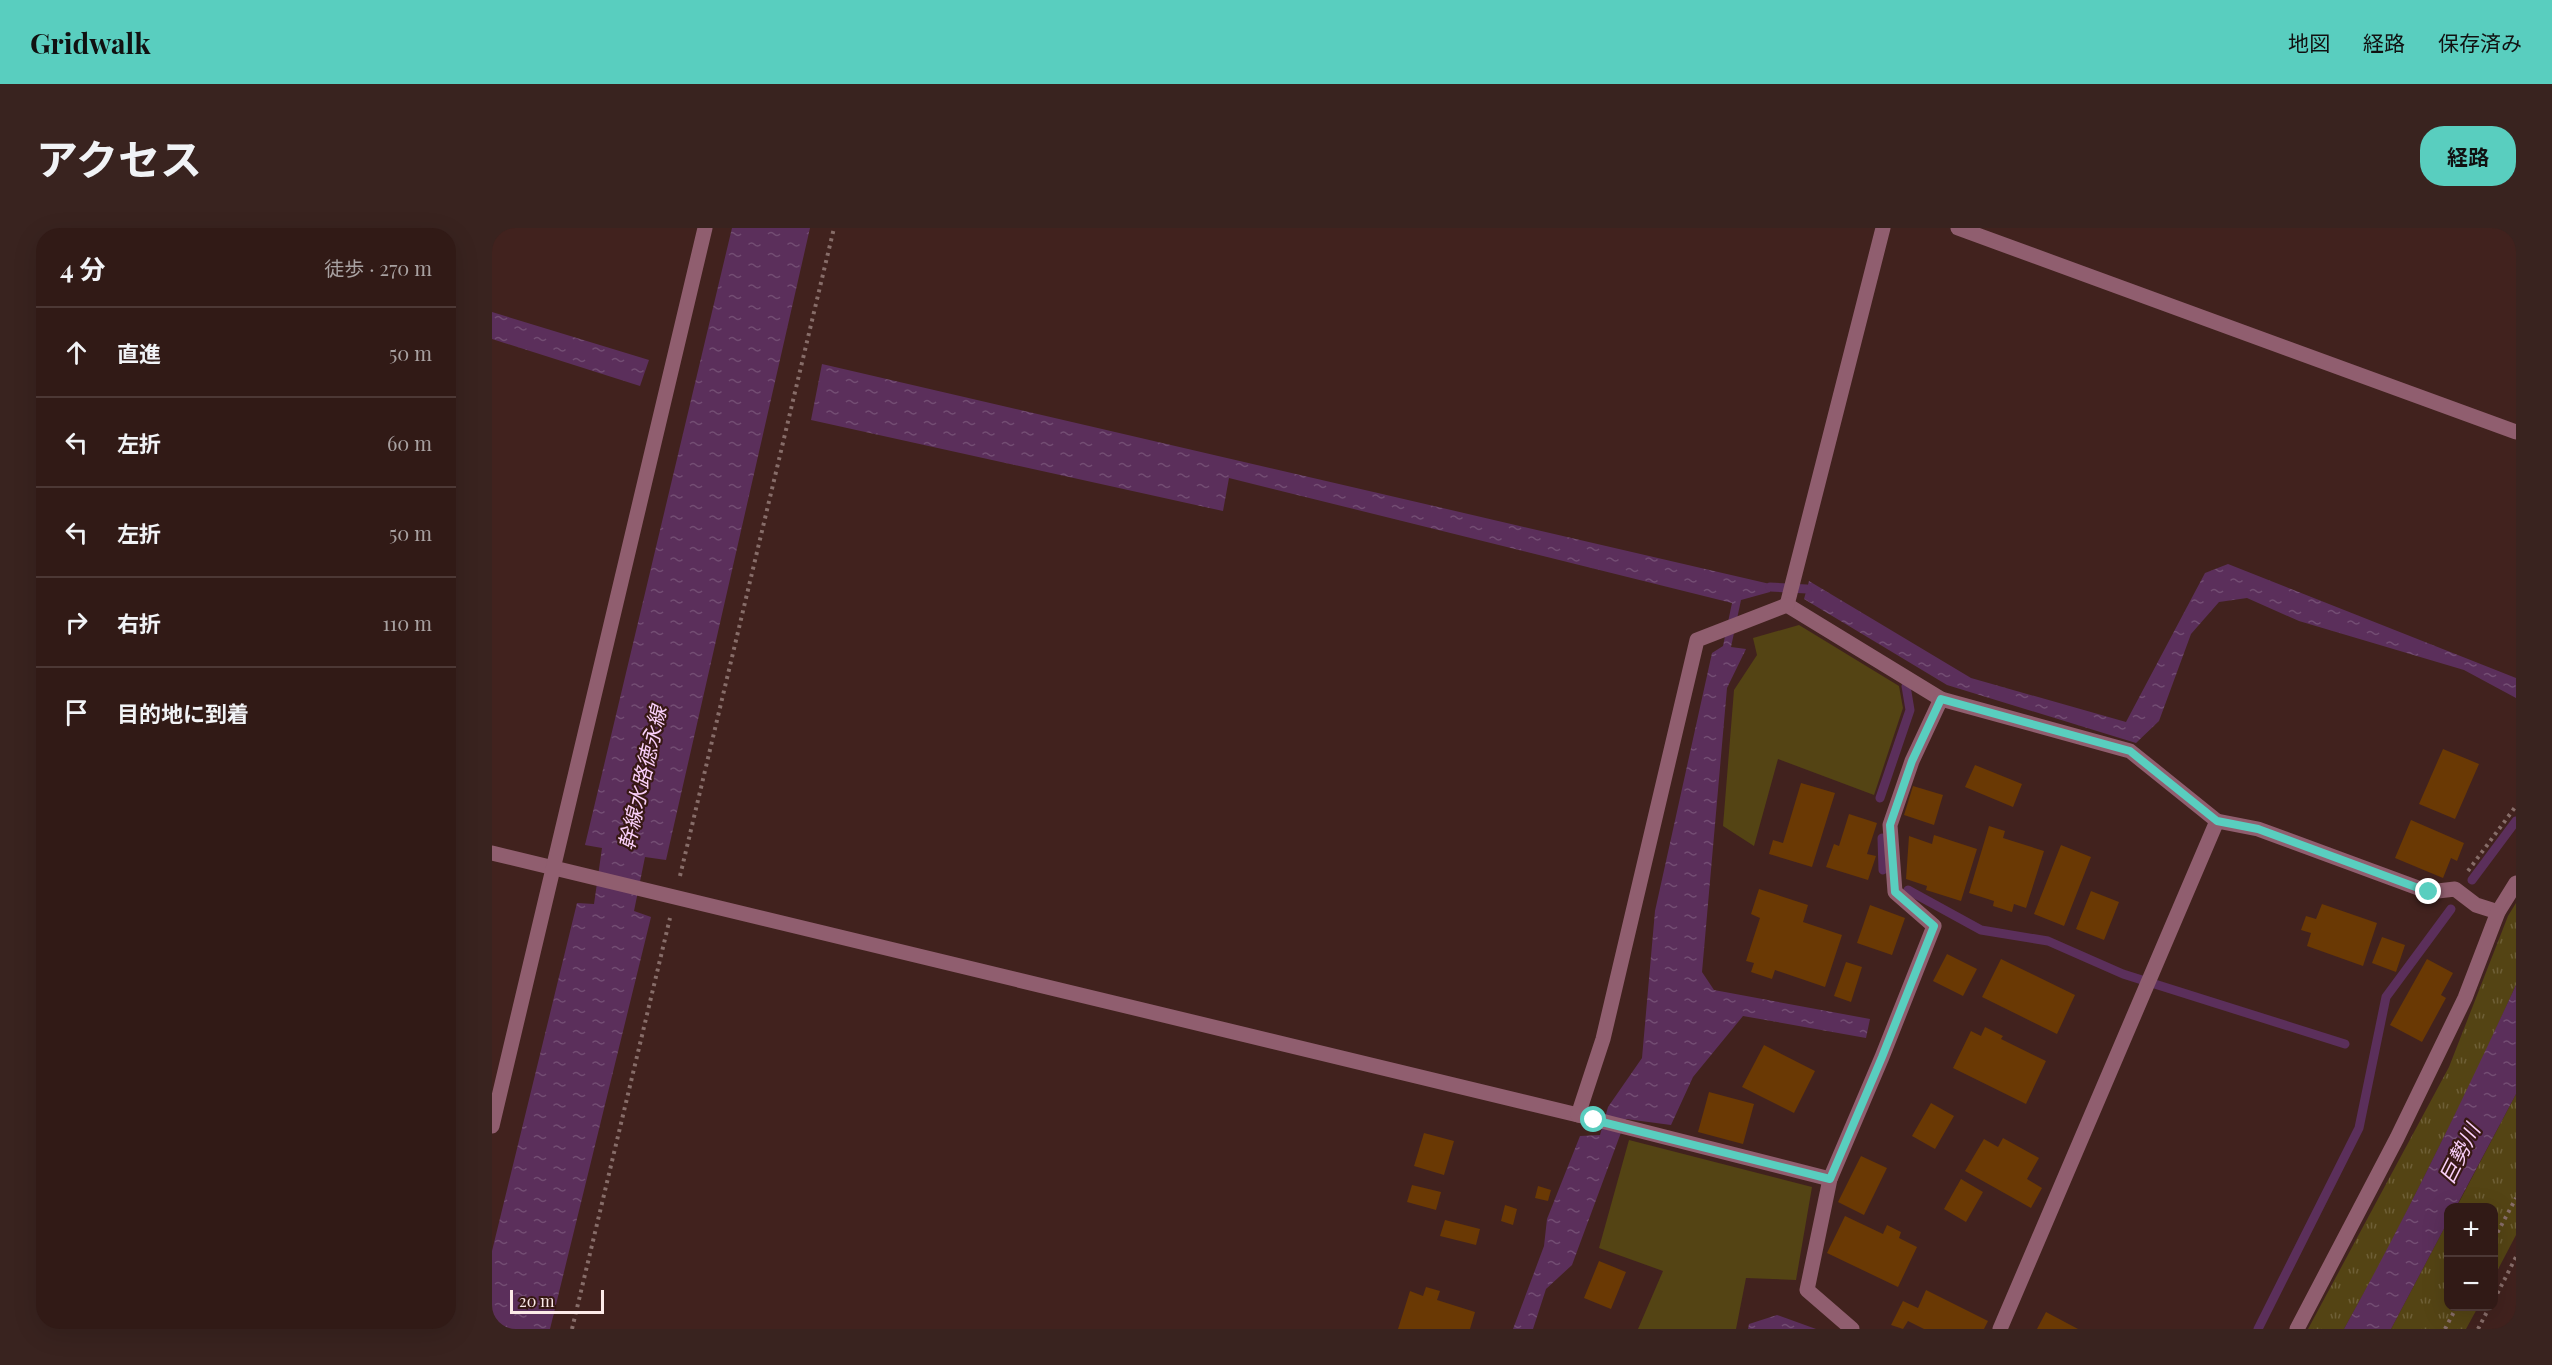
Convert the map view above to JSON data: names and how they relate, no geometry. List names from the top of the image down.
{
  "water": ["幹線水路徳永線", "巨勢川"],
  "scale_bar": "20 m",
  "page": {
    "header": "Gridwalk",
    "nav": ["地図", "経路", "保存済み"],
    "title": "アクセス",
    "buttons": "経路",
    "heading": ["4 分", "徒歩 · 270 m"],
    "list": [
      ["直進", "50 m"],
      ["左折", "60 m"],
      ["左折", "50 m"],
      ["右折", "110 m"],
      "目的地に到着"
    ],
    "map_buttons": ["+", "−"],
    "scale": "20 m"
  }
}
